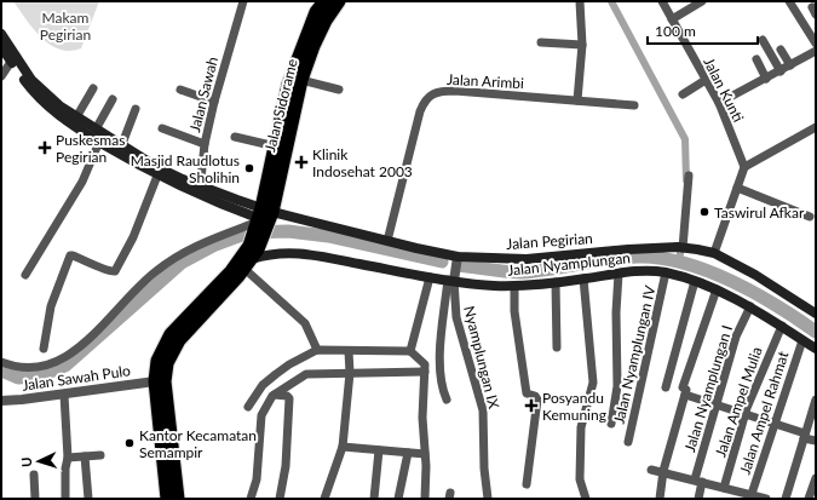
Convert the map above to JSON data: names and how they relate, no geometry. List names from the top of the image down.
{
  "streets": {
    "highway": ["Jalan Sidorame"],
    "main road": ["Jalan Pegirian", "Jalan Nyamplungan"],
    "street": [
      "Jalan Arimbi",
      "Jalan Kunti",
      "Jalan Sawah",
      "Jalan Nyamplungan IV",
      "Nyamplungan IX",
      "Jalan Sawah Pulo",
      "Jalan Nyamplungan I",
      "Jalan Ampel Mulia",
      "Jalan Ampel Rahmat"
    ]
  },
  "crossings": [
    ["Jalan Arimbi", "Jalan Pegirian"],
    ["Jalan Sawah", "Jalan Pegirian"],
    ["Jalan Sidorame", "Jalan Pegirian"],
    ["Jalan Nyamplungan", "Jalan Nyamplungan IV"],
    ["Jalan Nyamplungan", "Nyamplungan IX"],
    ["Jalan Nyamplungan", "Jalan Nyamplungan I"],
    ["Jalan Nyamplungan", "Jalan Ampel Mulia"],
    ["Jalan Nyamplungan", "Jalan Ampel Rahmat"]
  ],
  "parks": ["Makam Pegirian"],
  "places": {
    "health": ["Puskesmas Pegirian", "Klinik Indosehat 2003", "Posyandu Kemuning"],
    "other": ["Masjid Raudlotus Sholihin", "Taswirul Afkar", "Kantor Kecamatan Semampir"]
  },
  "scale_bar": "100 m",
  "north": "left"
}
